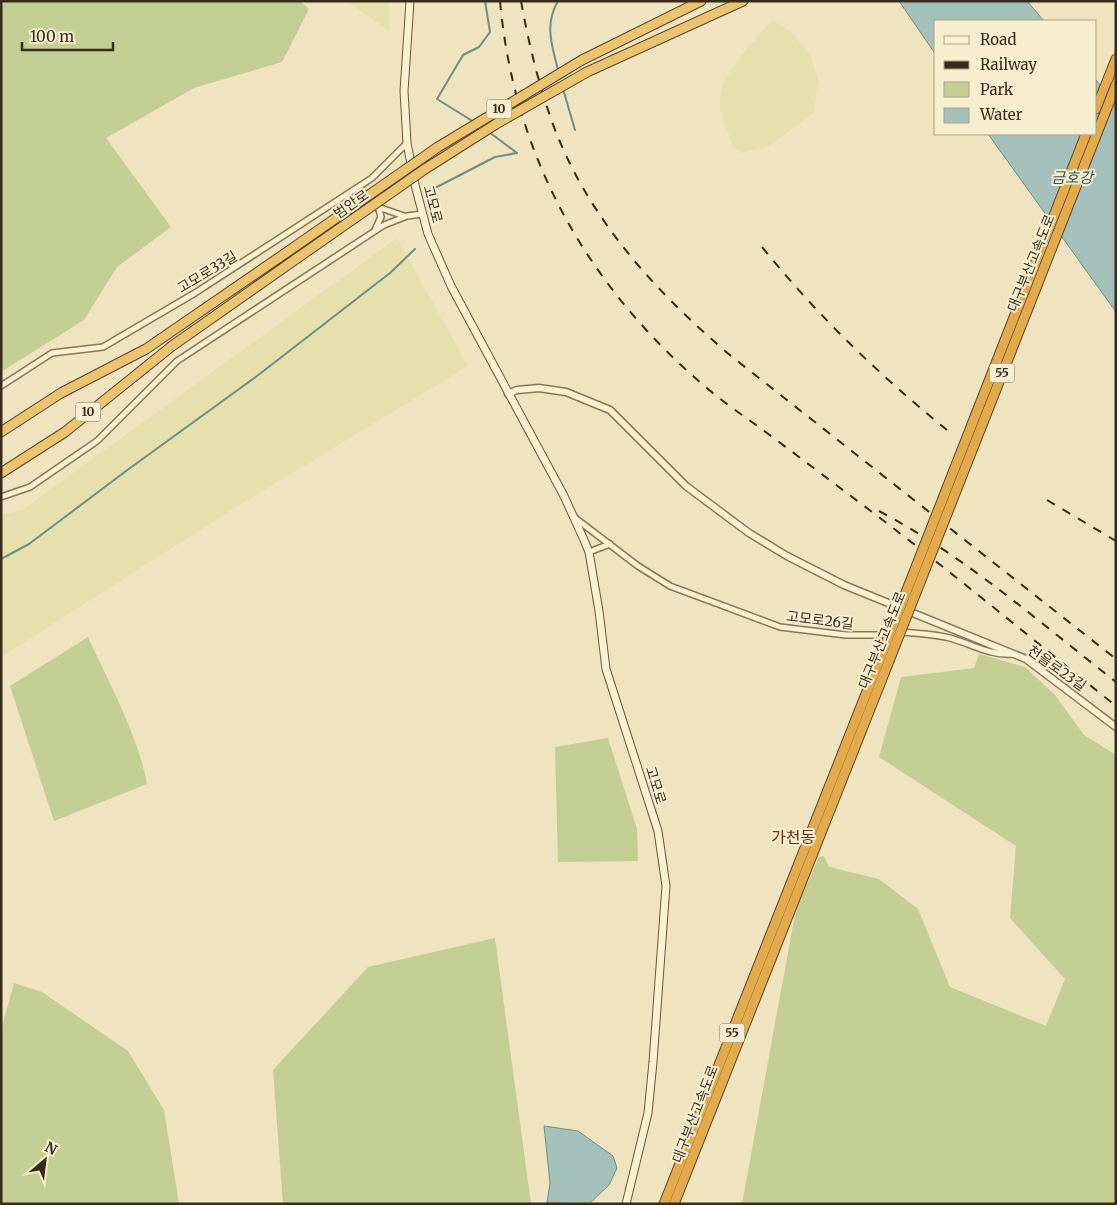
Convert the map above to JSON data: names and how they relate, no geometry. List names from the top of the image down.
{
  "streets": {
    "highway": [
      "10",
      "범안로",
      "대구부산고속도로",
      "55"
    ],
    "main road": ["고모로"],
    "street": ["고모로33길", "고모로26길", "천을로23길"]
  },
  "crossings": [
    ["고모로", "고모로33길"],
    ["고모로", "고모로26길"],
    ["고모로", "천을로23길"],
    ["고모로26길", "천을로23길"]
  ],
  "districts": ["가천동"],
  "water": ["금호강"],
  "legend": [
    "Road",
    "Railway",
    "Park",
    "Water"
  ],
  "scale_bar": "100 m",
  "north": "top right"
}
